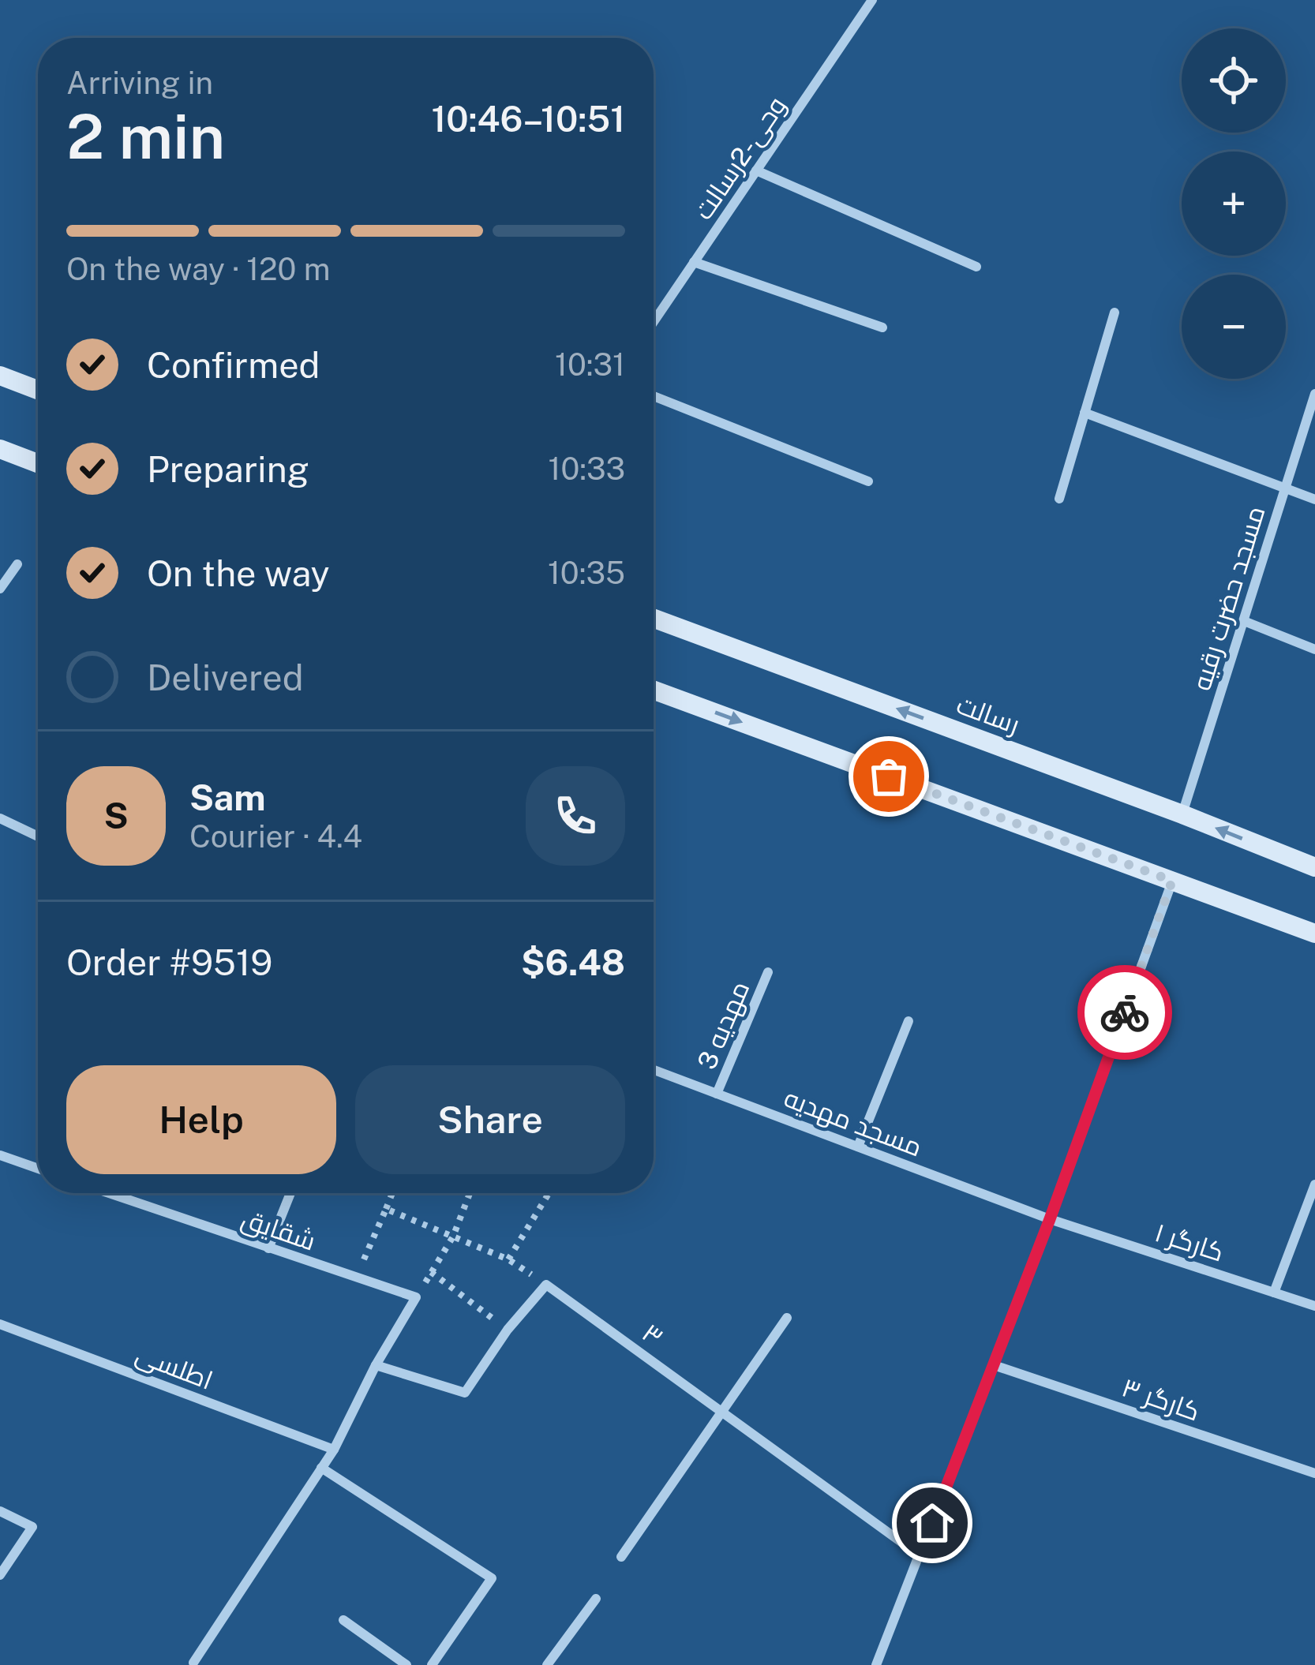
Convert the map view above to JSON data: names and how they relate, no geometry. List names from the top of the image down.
{
  "streets": {
    "main road": ["رسالت"],
    "street": [
      "وحی-2رسالت",
      "مسجد حضرت رقیه",
      "مهدیه 3",
      "مسجد مهدیه",
      "شقایق",
      "کارگر ۱",
      "۳",
      "اطلسی",
      "کارگر ۳"
    ]
  },
  "crossings": [
    ["مسجد حضرت رقیه", "رسالت"],
    ["مهدیه 3", "مسجد مهدیه"],
    ["مسجد مهدیه", "کارگر ۱"]
  ],
  "page": {
    "map_buttons": ["+", "−"],
    "heading": ["2 min", "Arriving in", "10:46–10:51"],
    "panel": [
      "Sam",
      "Courier · 4.4",
      "Order #9519",
      "$6.48"
    ],
    "bar": "On the way · 120 m",
    "list": [
      ["Confirmed", "10:31"],
      ["Preparing", "10:33"],
      ["On the way", "10:35"],
      "Delivered"
    ],
    "round": "S",
    "buttons": ["Help", "Share"]
  }
}
